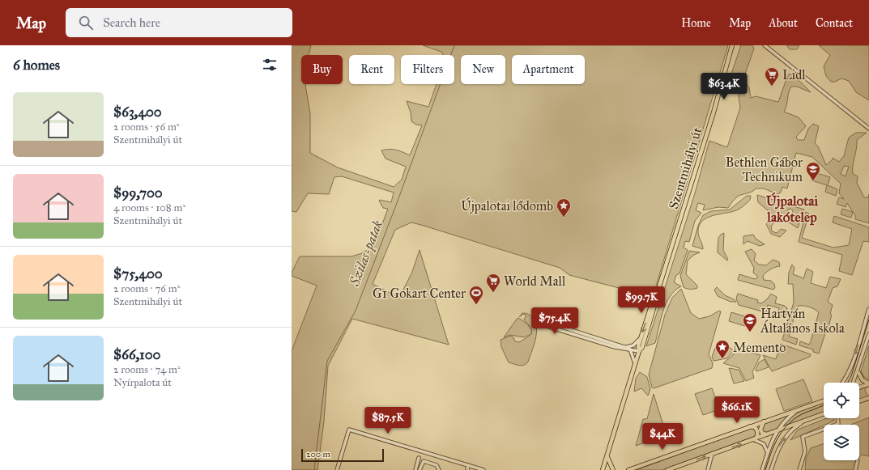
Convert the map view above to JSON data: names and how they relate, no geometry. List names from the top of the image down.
{
  "streets": {
    "main road": ["Szentmihályi út"]
  },
  "districts": ["Újpalotai lakótelep"],
  "water": ["Szilas-patak"],
  "places": {
    "supermarket": ["Lidl", "World Mall"],
    "school or university": ["Bethlen Gábor Technikum", "Hartyán Általános Iskola"],
    "place": ["Újpalotai lődomb", "Memento"],
    "sports": ["G1 Gokart Center"]
  },
  "scale_bar": "200 m",
  "page": {
    "header": "Map",
    "search": "Search here",
    "nav": [
      "Home",
      "Map",
      "About",
      "Contact"
    ],
    "heading": "6 homes",
    "chip": [
      "Buy",
      "Rent",
      "Filters",
      "New",
      "Apartment"
    ],
    "price": [
      "$63.4K",
      "$99.7K",
      "$75.4K",
      "$66.1K",
      "$87.5K",
      "$44K"
    ],
    "list": [
      {
        "name": "$63,400",
        "note": "2 rooms · 56 m² · Szentmihályi út"
      },
      {
        "name": "$99,700",
        "note": "4 rooms · 108 m² · Szentmihályi út"
      },
      {
        "name": "$75,400",
        "note": "2 rooms · 76 m² · Szentmihályi út"
      },
      {
        "name": "$66,100",
        "note": "2 rooms · 74 m² · Nyírpalota út"
      }
    ],
    "scale": "200 m"
  }
}
